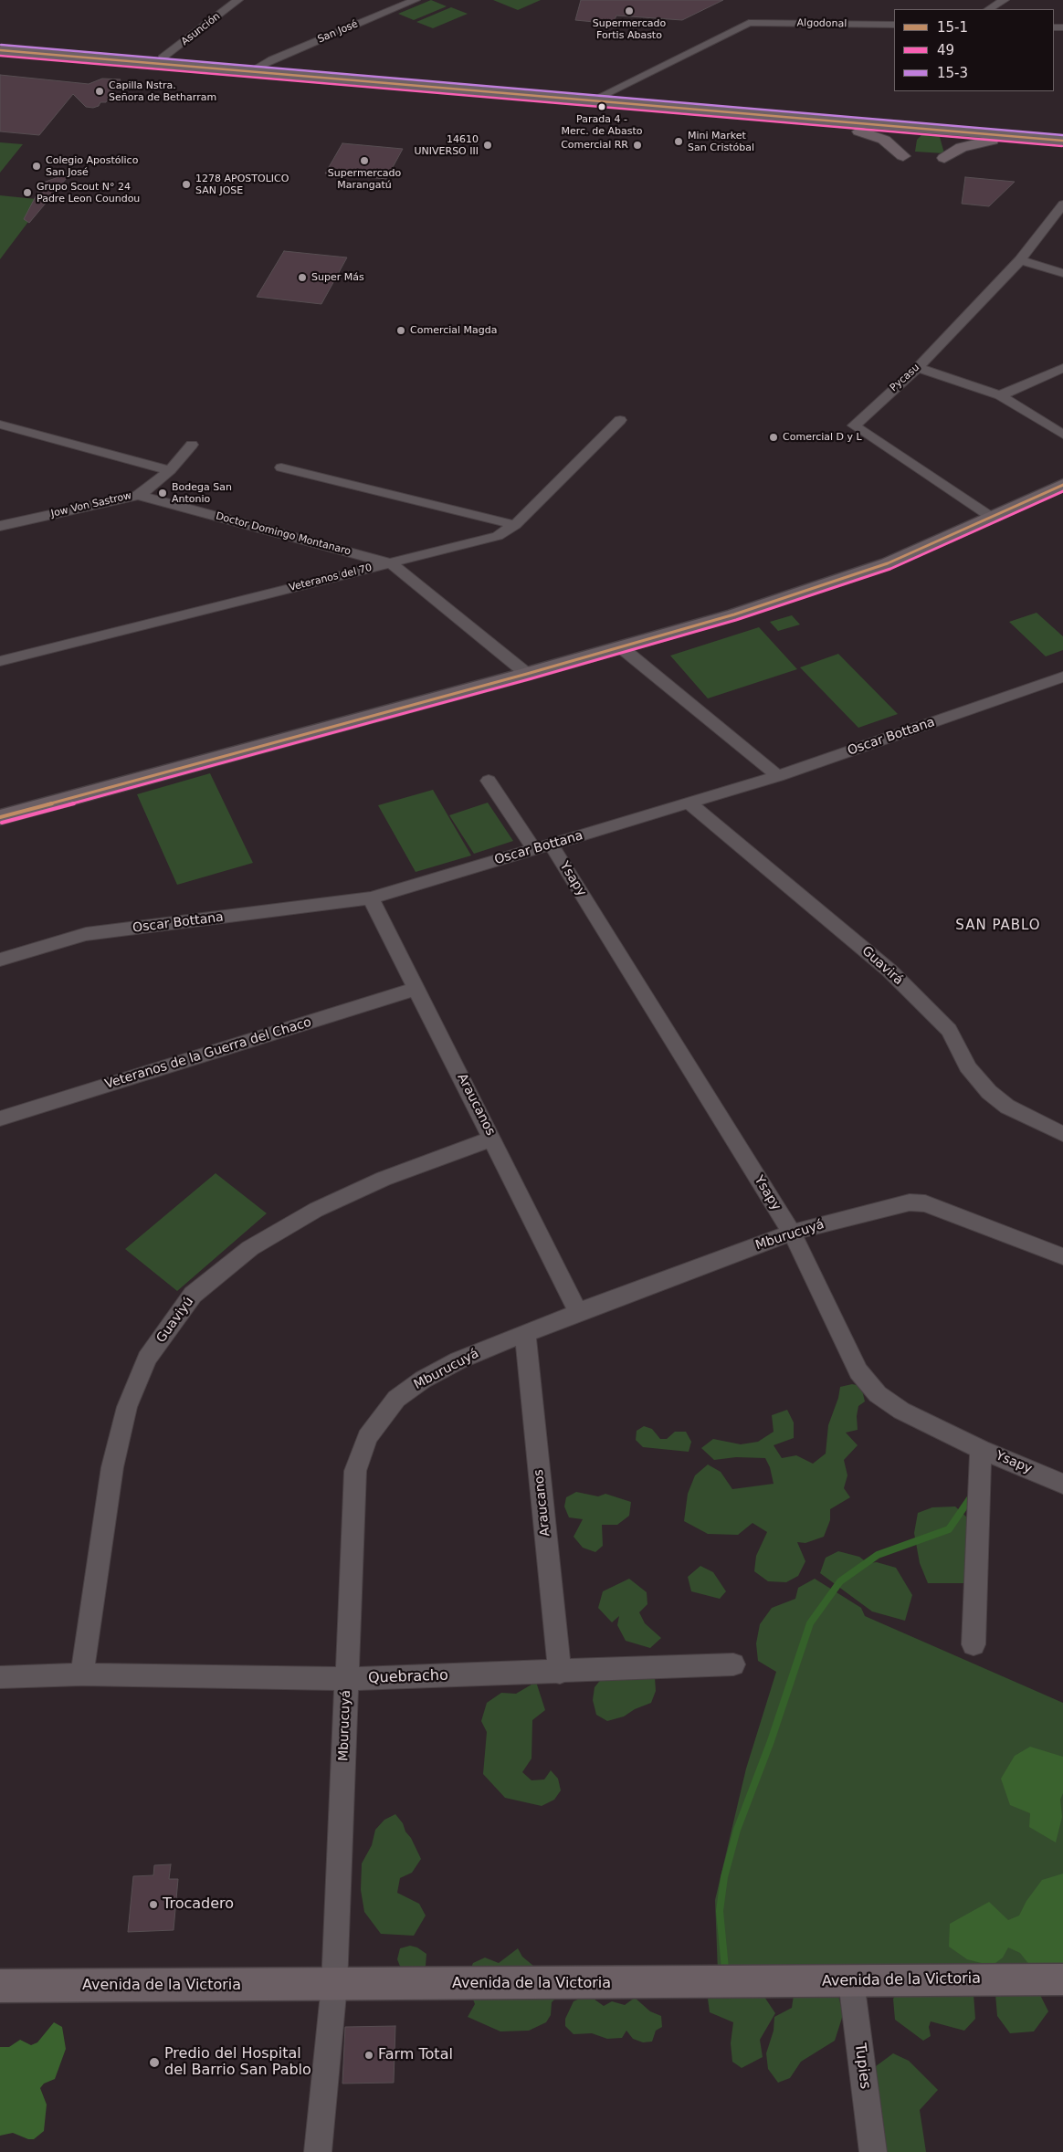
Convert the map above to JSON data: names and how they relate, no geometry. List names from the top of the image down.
{
  "streets": {
    "main road": ["Avenida de la Victoria"],
    "street": [
      "Algodonal",
      "Asunción",
      "San José",
      "Pycasu",
      "Jow Von Sastrow",
      "Doctor Domingo Montanaro",
      "Veteranos del 70",
      "Oscar Bottana",
      "Ysapy",
      "Guavirá",
      "Veteranos de la Guerra del Chaco",
      "Araucanos",
      "Mburucuyá",
      "Guaviyú",
      "Quebracho",
      "Tupies"
    ]
  },
  "crossings": [
    ["Jow Von Sastrow", "Doctor Domingo Montanaro"],
    ["Doctor Domingo Montanaro", "Veteranos del 70"],
    ["Oscar Bottana", "Ysapy"],
    ["Oscar Bottana", "Guavirá"],
    ["Oscar Bottana", "Araucanos"],
    ["Ysapy", "Mburucuyá"],
    ["Veteranos de la Guerra del Chaco", "Araucanos"],
    ["Araucanos", "Mburucuyá"],
    ["Araucanos", "Guaviyú"],
    ["Araucanos", "Quebracho"],
    ["Mburucuyá", "Quebracho"],
    ["Mburucuyá", "Avenida de la Victoria"],
    ["Guaviyú", "Quebracho"],
    ["Avenida de la Victoria", "Tupies"]
  ],
  "districts": ["SAN PABLO"],
  "places": [
    "Supermercado Fortis Abasto",
    "Capilla Nstra. Señora de Betharram",
    "Parada 4 - Merc. de Abasto",
    "Mini Market San Cristóbal",
    "14610 UNIVERSO III",
    "Comercial RR",
    "Supermercado Marangatú",
    "Colegio Apostólico San José",
    "1278 APOSTOLICO SAN JOSE",
    "Grupo Scout N° 24 Padre Leon Coundou",
    "Super Más",
    "Comercial Magda",
    "Comercial D y L",
    "Bodega San Antonio",
    "Trocadero",
    "Farm Total",
    "Predio del Hospital del Barrio San Pablo"
  ],
  "lines": ["transit line 15-3", "transit line 15-1", "transit line 49"],
  "legend": ["15-1", "49", "15-3"]
}
